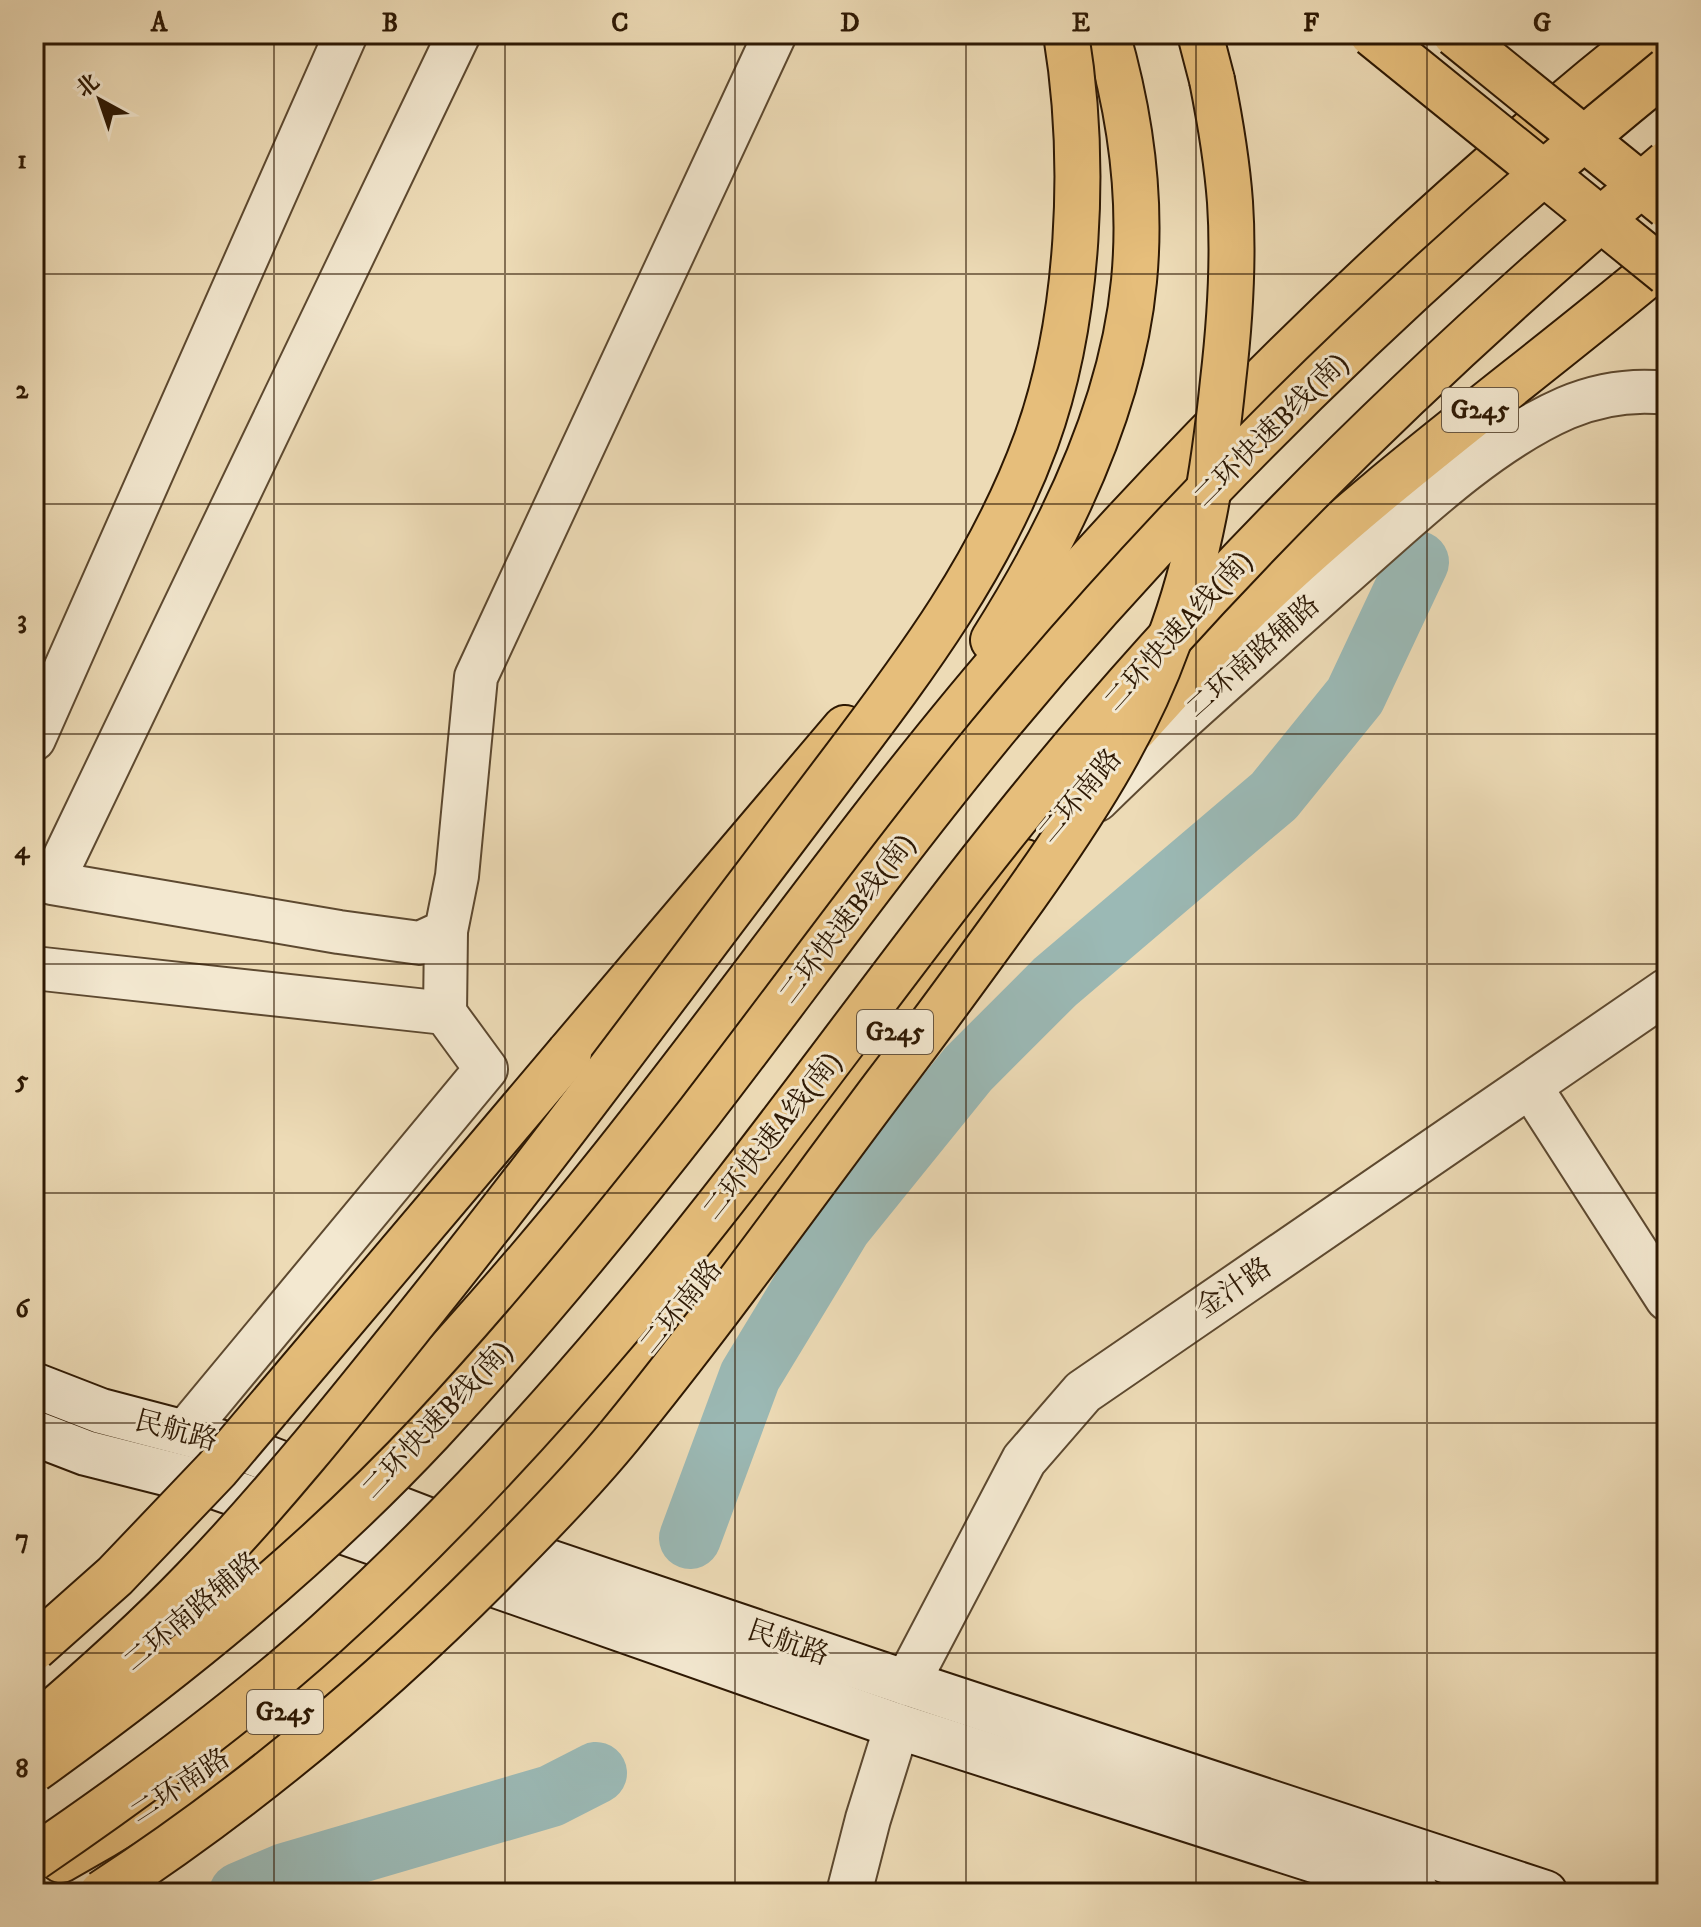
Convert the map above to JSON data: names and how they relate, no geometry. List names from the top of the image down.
{
  "streets": {
    "main road": [
      "G245",
      "二环快速B线(南)",
      "二环快速A线(南)",
      "二环南路",
      "金汁路",
      "民航路"
    ],
    "street": ["二环南路辅路"]
  },
  "crossings": [
    ["二环南路辅路", "二环南路"],
    ["二环南路辅路", "民航路"],
    ["二环南路", "民航路"],
    ["金汁路", "民航路"]
  ],
  "north": "top left",
  "grid": {
    "columns": [
      "A",
      "B",
      "C",
      "D",
      "E",
      "F",
      "G"
    ],
    "rows": [
      "1",
      "2",
      "3",
      "4",
      "5",
      "6",
      "7",
      "8"
    ]
  }
}
